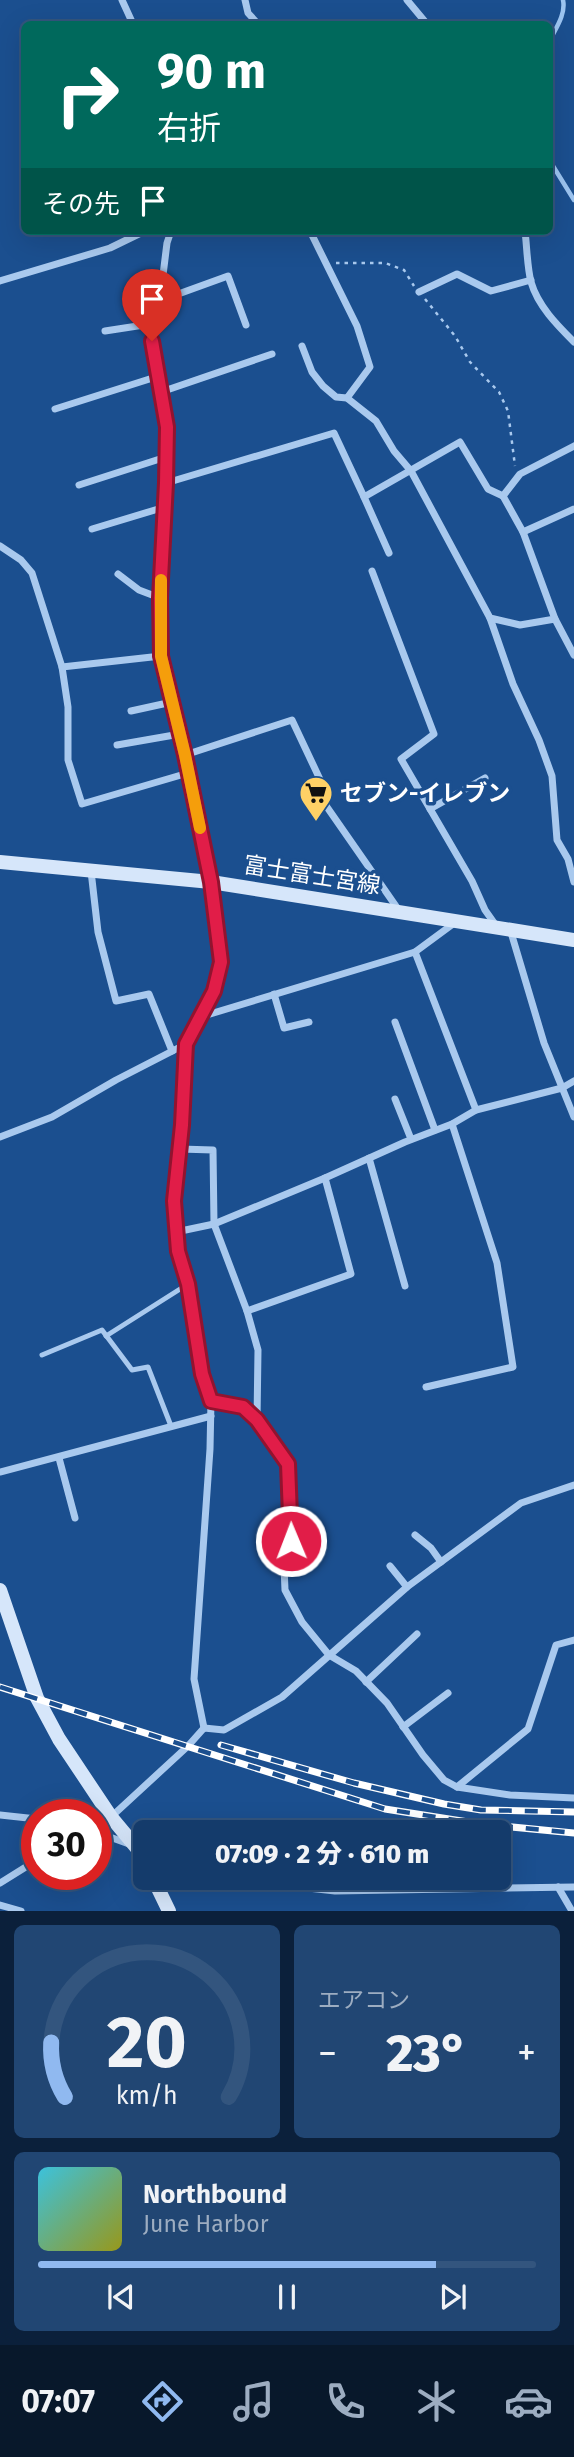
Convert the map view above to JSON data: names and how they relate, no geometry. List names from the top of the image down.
{
  "streets": {
    "main road": ["富士富士宮線"]
  },
  "places": {
    "supermarket": ["セブン-イレブン"]
  },
  "page": {
    "turn": ["90 m", "右折"],
    "then": "その先",
    "limit": "30",
    "trip": "07:09 · 2 分 · 610 m",
    "tile": "エアコン",
    "heat": ["−", "23°", "+"],
    "song": ["Northbound", "June Harbor"],
    "tabs": "07:07",
    "gauge": ["20", "km/h"]
  }
}
